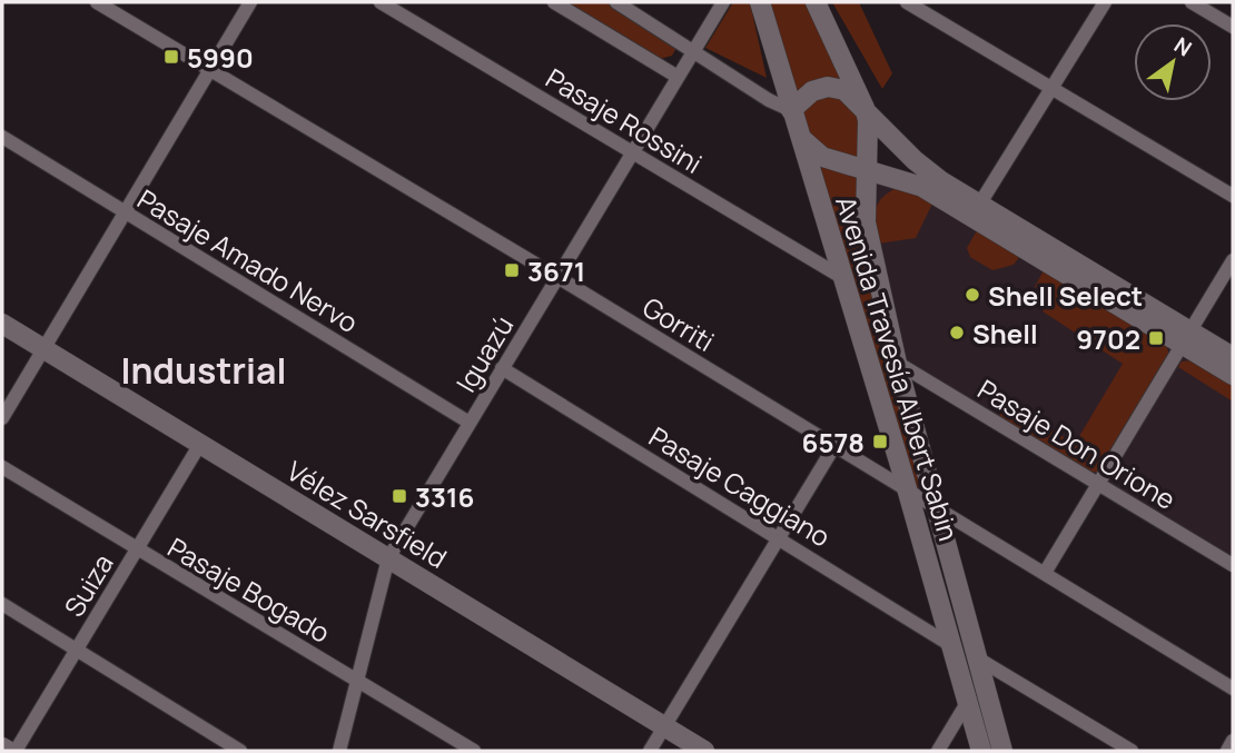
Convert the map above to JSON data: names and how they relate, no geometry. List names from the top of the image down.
{
  "streets": {
    "main road": ["Avenida Travesía Albert Sabin", "Vélez Sarsfield"],
    "street": [
      "Pasaje Rossini",
      "Pasaje Amado Nervo",
      "Gorriti",
      "Iguazú",
      "Pasaje Don Orione",
      "Pasaje Caggiano",
      "Suiza",
      "Pasaje Bogado"
    ]
  },
  "crossings": [
    ["Pasaje Rossini", "Iguazú"],
    ["Pasaje Rossini", "Avenida Travesía Albert Sabin"],
    ["Pasaje Amado Nervo", "Iguazú"],
    ["Gorriti", "Iguazú"],
    ["Gorriti", "Avenida Travesía Albert Sabin"],
    ["Iguazú", "Pasaje Caggiano"],
    ["Iguazú", "Vélez Sarsfield"],
    ["Iguazú", "Pasaje Bogado"],
    ["Avenida Travesía Albert Sabin", "Pasaje Don Orione"],
    ["Avenida Travesía Albert Sabin", "Pasaje Caggiano"],
    ["Vélez Sarsfield", "Suiza"],
    ["Suiza", "Pasaje Bogado"]
  ],
  "districts": ["Industrial"],
  "places": {
    "transit": [
      "5990",
      "3671",
      "9702",
      "6578",
      "3316"
    ],
    "other": ["Shell Select", "Shell"]
  },
  "north": "top right"
}
